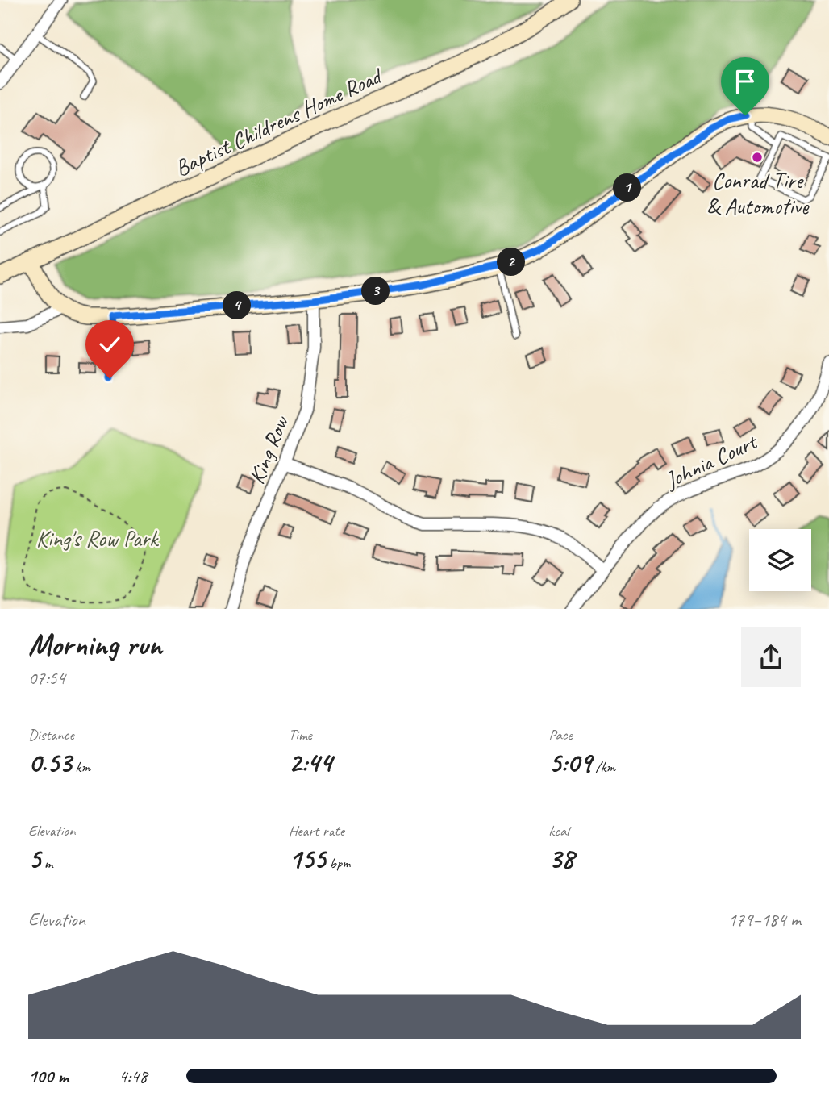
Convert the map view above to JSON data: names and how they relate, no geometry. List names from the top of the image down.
{
  "streets": {
    "street": ["Baptist Childrens Home Road", "King Row", "Johnia Court"]
  },
  "parks": ["King's Row Park"],
  "places": ["Conrad Tire & Automotive"],
  "page": {
    "pins": [
      "1",
      "2",
      "3",
      "4"
    ],
    "heading": ["Morning run", "07:54"],
    "stats": [
      ["Distance", "0.53 km"],
      ["Time", "2:44"],
      ["Pace", "5:09 /km"],
      ["Elevation", "5 m"],
      ["Heart rate", "155 bpm"],
      ["kcal", "38"]
    ],
    "chart": ["Elevation", "179–184 m"],
    "list": [
      {
        "name": "100 m",
        "note": "4:48"
      }
    ]
  }
}
